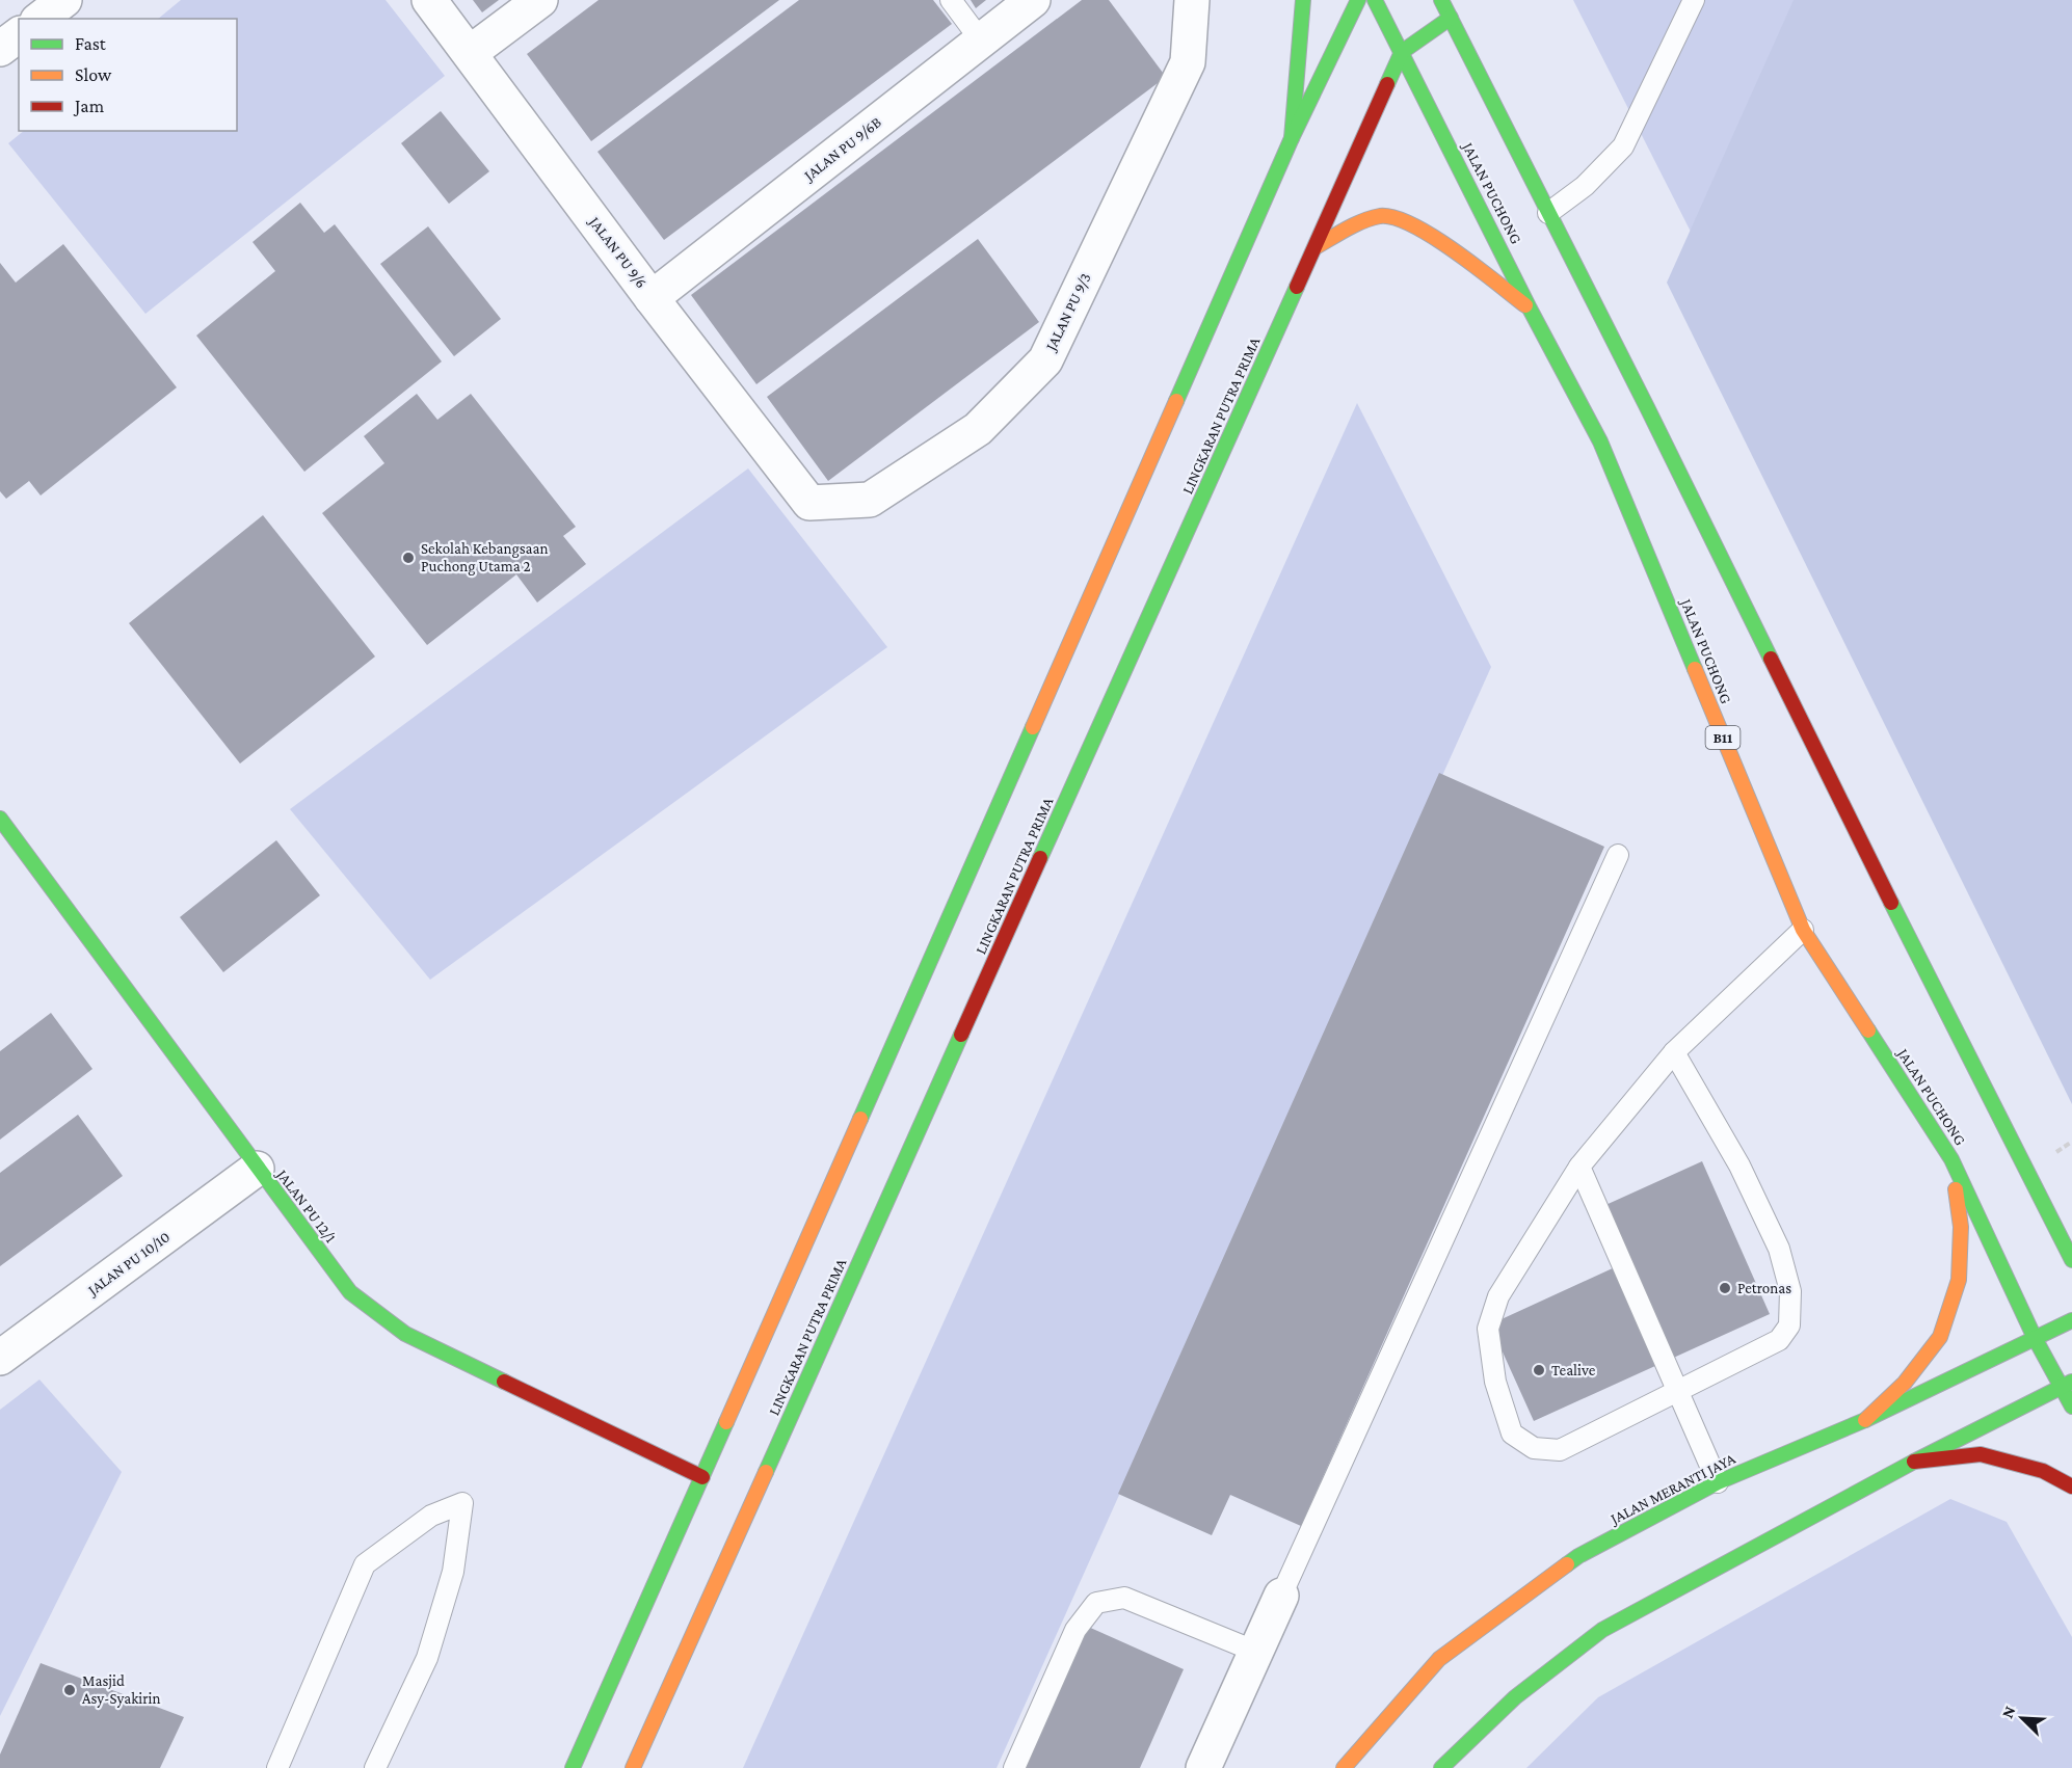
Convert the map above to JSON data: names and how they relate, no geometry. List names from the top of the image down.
{
  "streets": {
    "main road": [
      "JALAN PUCHONG",
      "LINGKARAN PUTRA PRIMA",
      "B11",
      "JALAN PU 12/1",
      "JALAN MERANTI JAYA"
    ],
    "street": [
      "JALAN PU 9/6B",
      "JALAN PU 9/6",
      "JALAN PU 9/3",
      "JALAN PU 10/10"
    ]
  },
  "crossings": [
    ["JALAN PU 9/6B", "JALAN PU 9/6"],
    ["JALAN PUCHONG", "LINGKARAN PUTRA PRIMA"],
    ["JALAN PUCHONG", "JALAN MERANTI JAYA"],
    ["JALAN PU 9/6", "JALAN PU 9/3"],
    ["JALAN PU 12/1", "JALAN PU 10/10"]
  ],
  "places": [
    "Sekolah Kebangsaan Puchong Utama 2",
    "Petronas",
    "Tealive",
    "Masjid Asy-Syakirin"
  ],
  "legend": ["Fast", "Slow", "Jam"],
  "north": "top left"
}
